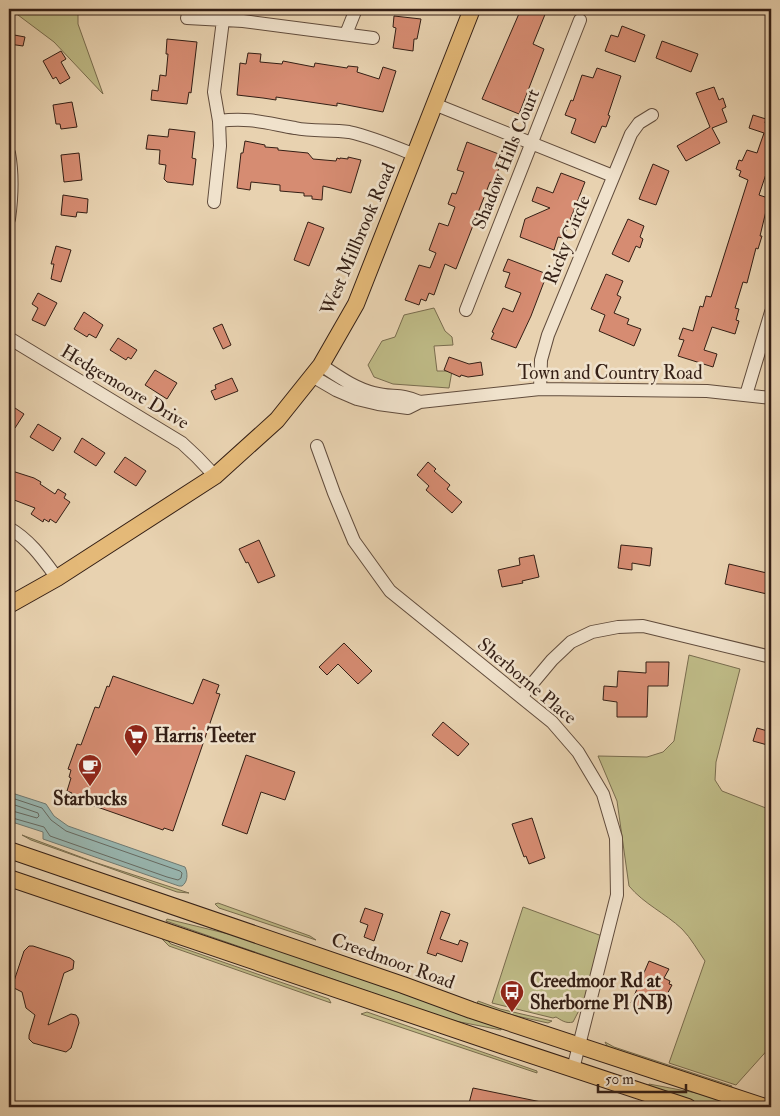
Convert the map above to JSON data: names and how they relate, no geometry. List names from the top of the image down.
{
  "streets": {
    "main road": ["West Millbrook Road", "Creedmoor Road"],
    "street": [
      "Shadow Hills Court",
      "Ricky Circle",
      "Town and Country Road",
      "Hedgemoore Drive",
      "Sherborne Place"
    ]
  },
  "crossings": [
    ["West Millbrook Road", "Town and Country Road"],
    ["West Millbrook Road", "Hedgemoore Drive"],
    ["Ricky Circle", "Town and Country Road"],
    ["Sherborne Place", "Creedmoor Road"]
  ],
  "places": {
    "supermarket": ["Harris Teeter"],
    "cafe": ["Starbucks"],
    "bus stop": ["Creedmoor Rd at Sherborne Pl (NB)"]
  },
  "scale_bar": "50 m"
}
